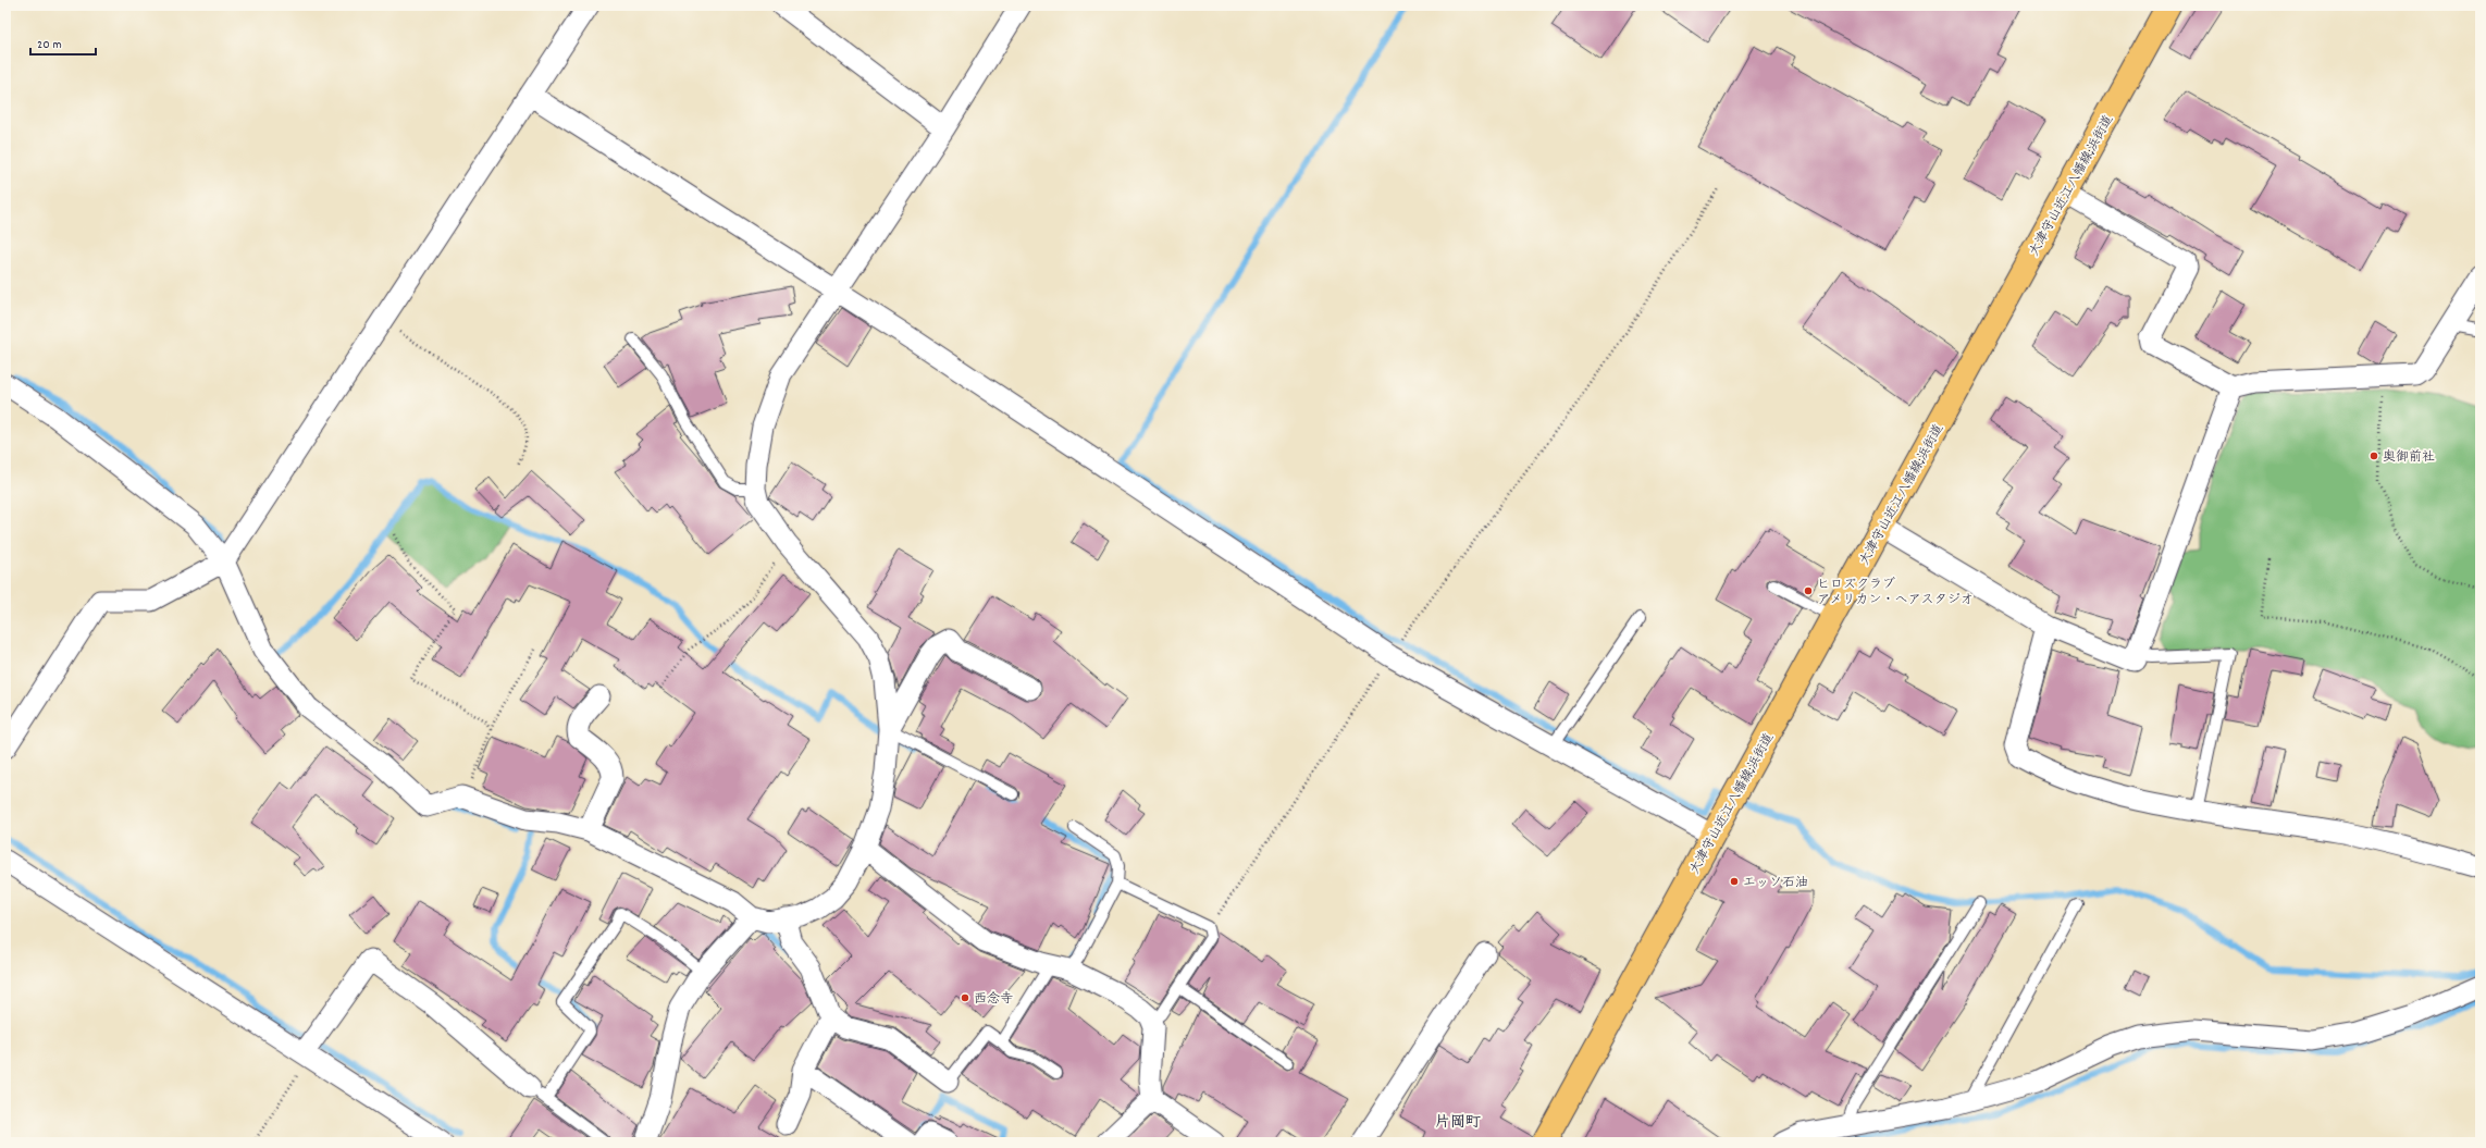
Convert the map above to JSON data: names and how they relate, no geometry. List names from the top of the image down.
{
  "streets": {
    "main road": ["大津守山近江八幡線;浜街道"]
  },
  "districts": ["片岡町"],
  "places": [
    "奥御前社",
    "ヒロズクラブ アメリカン・ヘアスタジオ",
    "エッソ石油",
    "西念寺"
  ],
  "scale_bar": "20 m"
}
